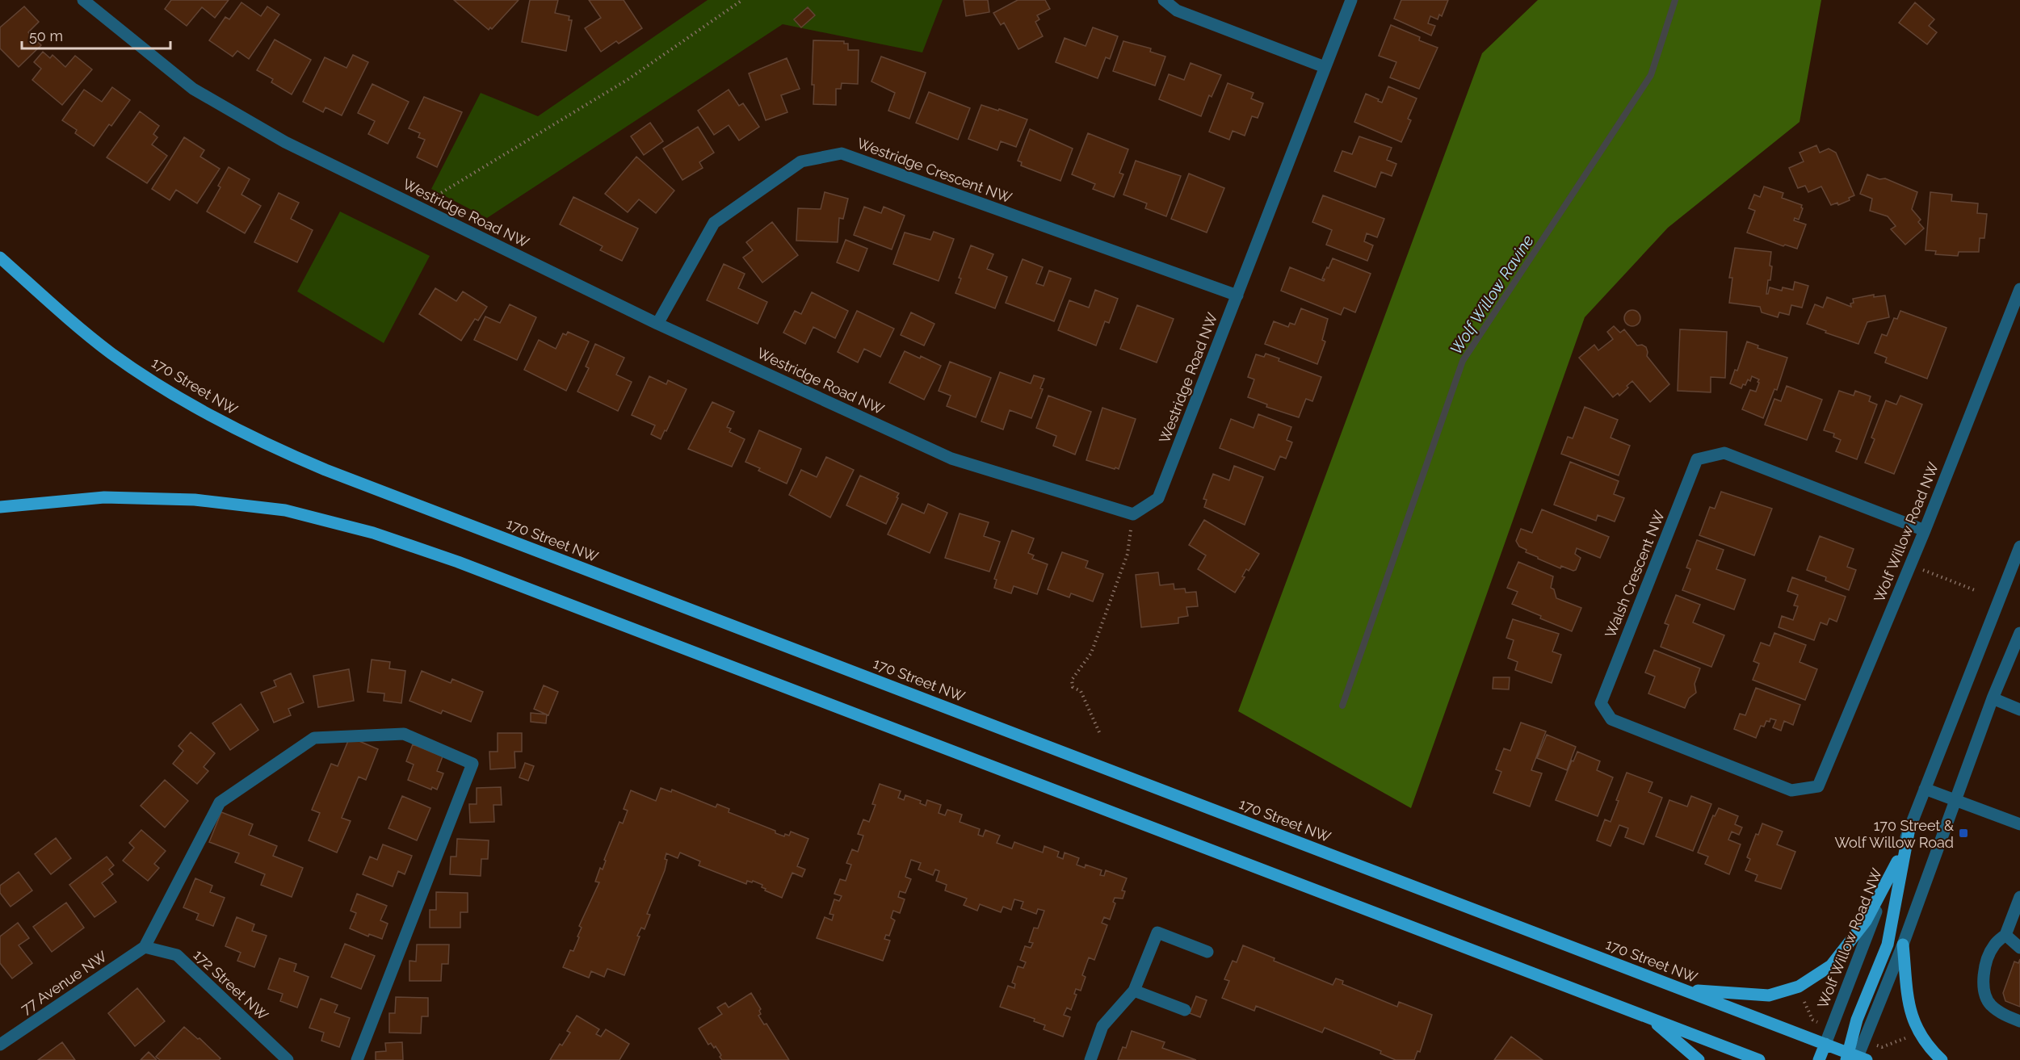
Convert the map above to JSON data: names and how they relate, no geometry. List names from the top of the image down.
{
  "streets": {
    "main road": ["170 Street NW"],
    "street": [
      "Westridge Crescent NW",
      "Westridge Road NW",
      "Wolf Willow Road NW",
      "Walsh Crescent NW",
      "77 Avenue NW",
      "172 Street NW"
    ]
  },
  "crossings": [
    ["Westridge Crescent NW", "Westridge Road NW"],
    ["170 Street NW", "Wolf Willow Road NW"],
    ["Wolf Willow Road NW", "Walsh Crescent NW"],
    ["77 Avenue NW", "172 Street NW"]
  ],
  "water": ["Wolf Willow Ravine"],
  "places": {
    "transit": ["170 Street & Wolf Willow Road"]
  },
  "scale_bar": "50 m"
}
